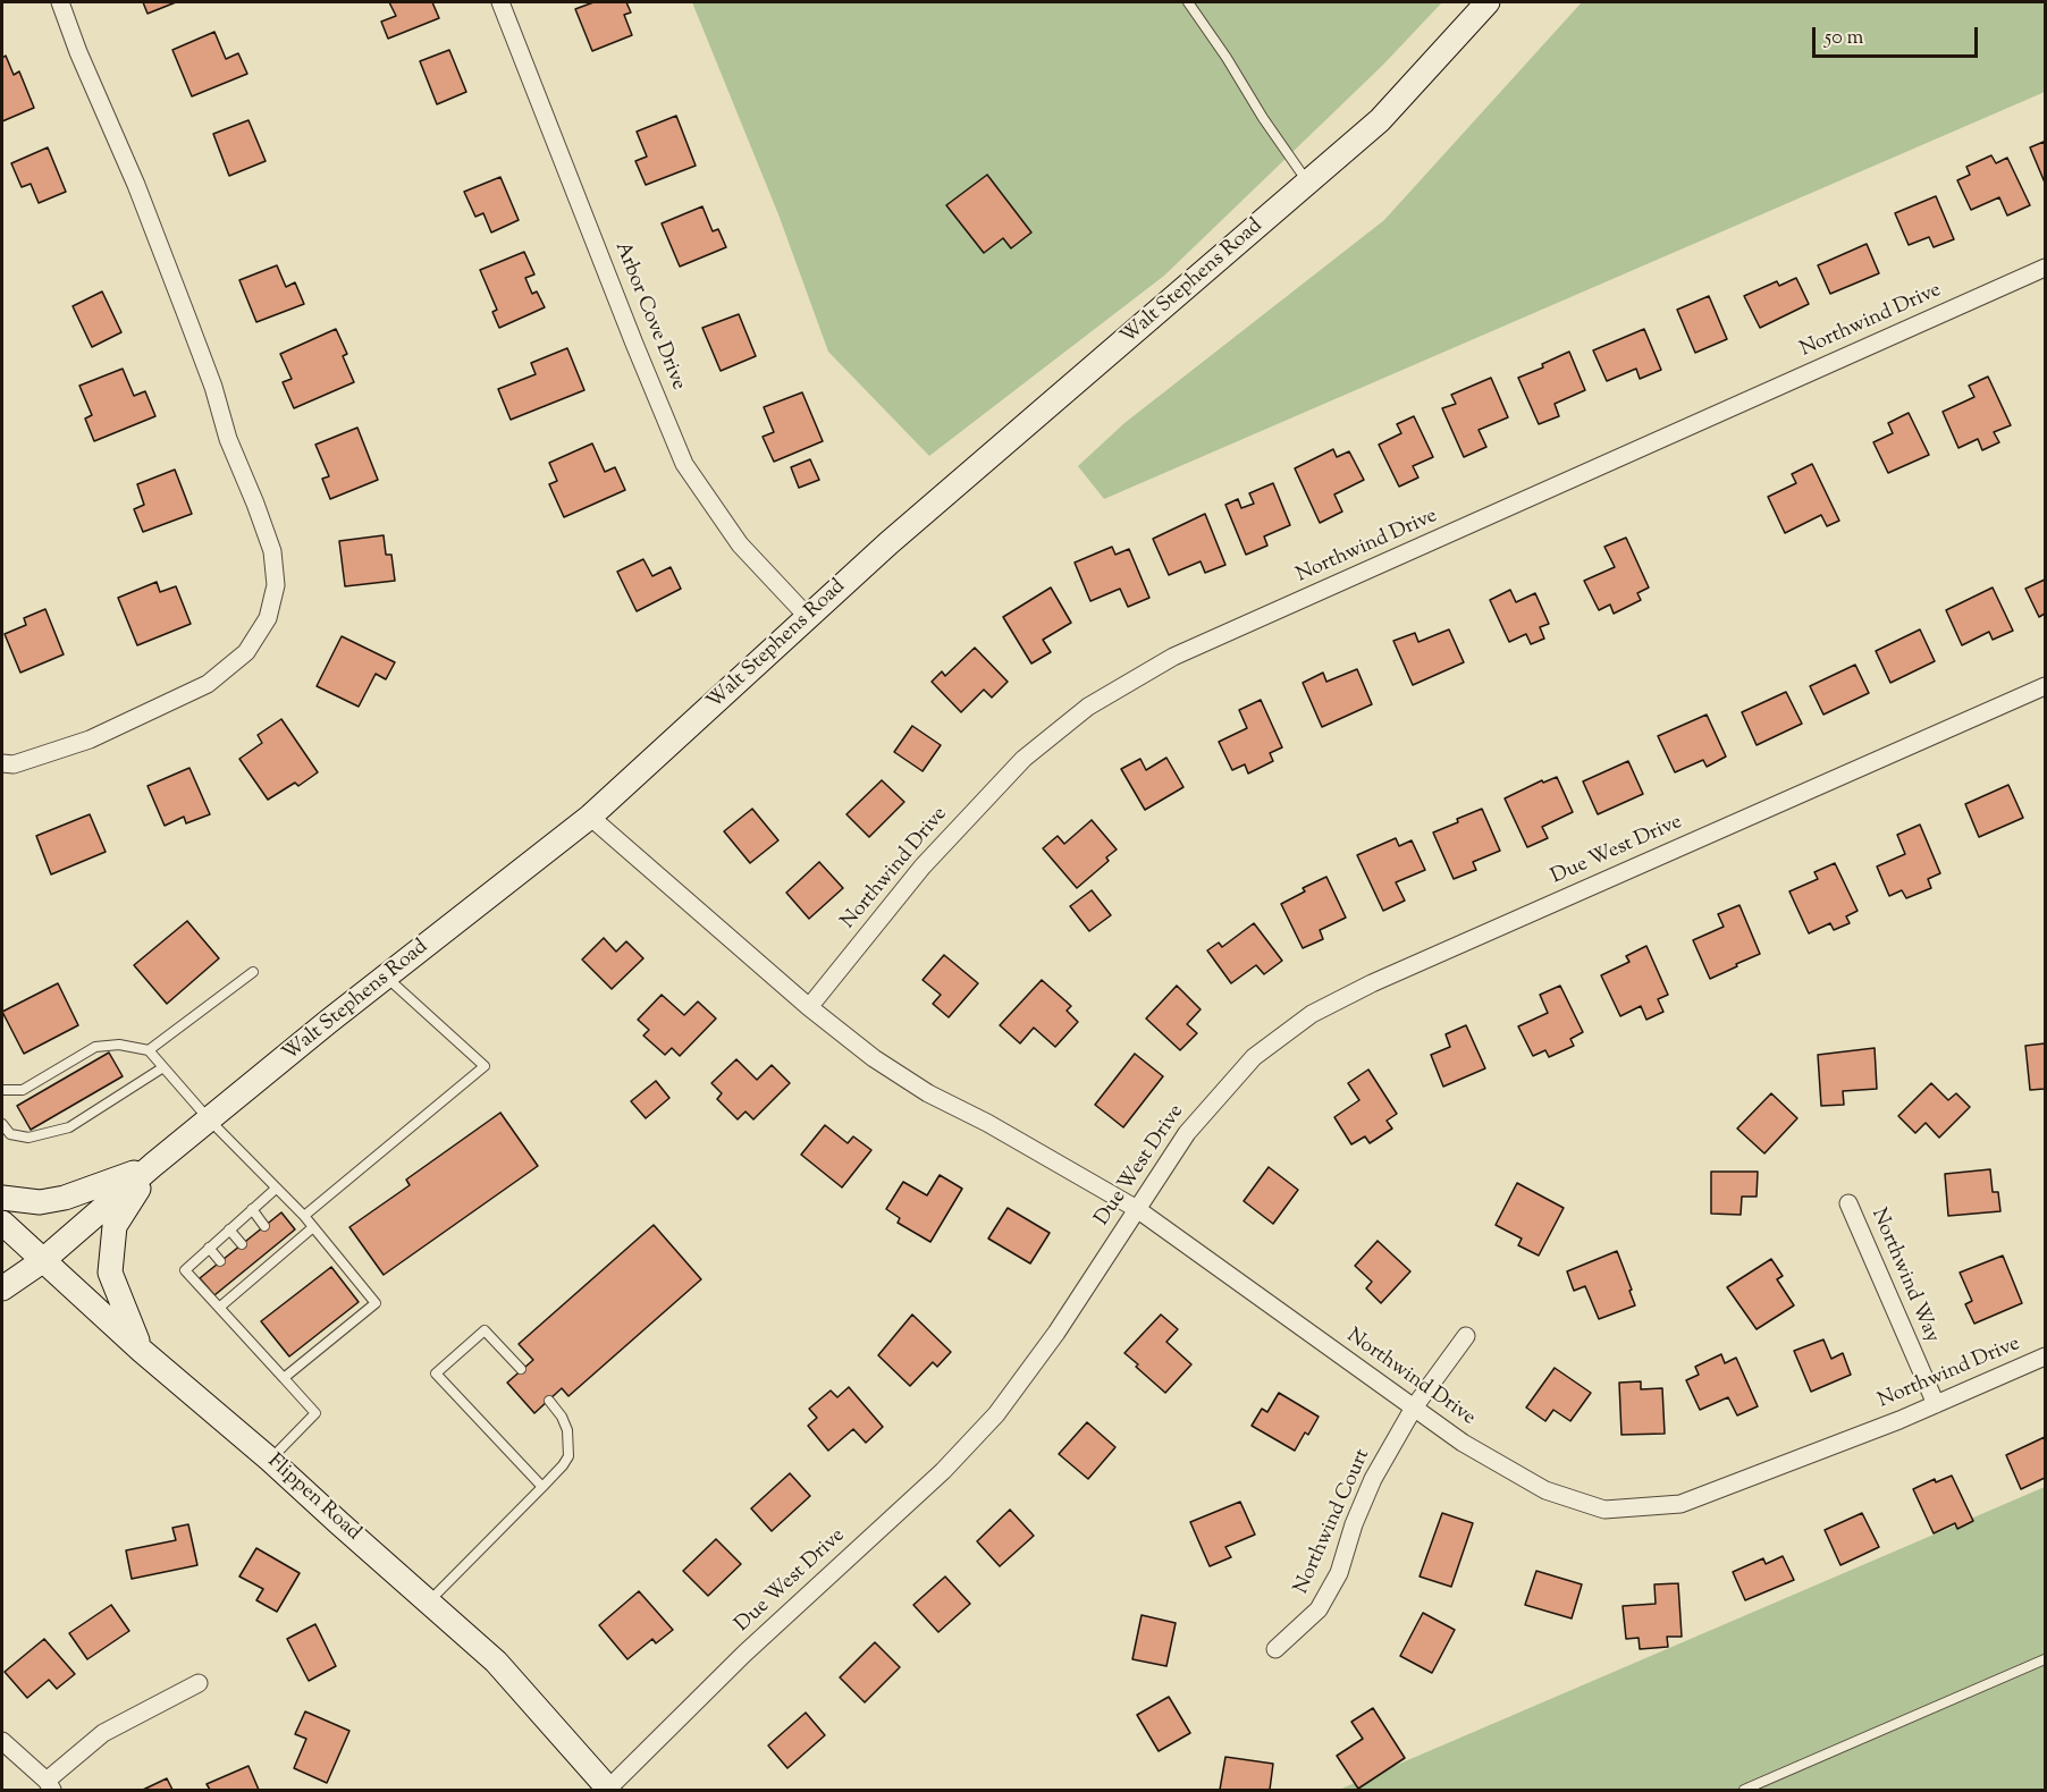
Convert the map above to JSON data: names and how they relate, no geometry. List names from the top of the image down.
{
  "streets": {
    "street": [
      "Walt Stephens Road",
      "Arbor Cove Drive",
      "Northwind Drive",
      "Due West Drive",
      "Northwind Way",
      "Flippen Road",
      "Northwind Court"
    ]
  },
  "crossings": [
    ["Walt Stephens Road", "Arbor Cove Drive"],
    ["Walt Stephens Road", "Northwind Drive"],
    ["Walt Stephens Road", "Flippen Road"],
    ["Northwind Drive", "Due West Drive"],
    ["Northwind Drive", "Northwind Way"],
    ["Northwind Drive", "Northwind Court"],
    ["Due West Drive", "Flippen Road"]
  ],
  "scale_bar": "50 m"
}
